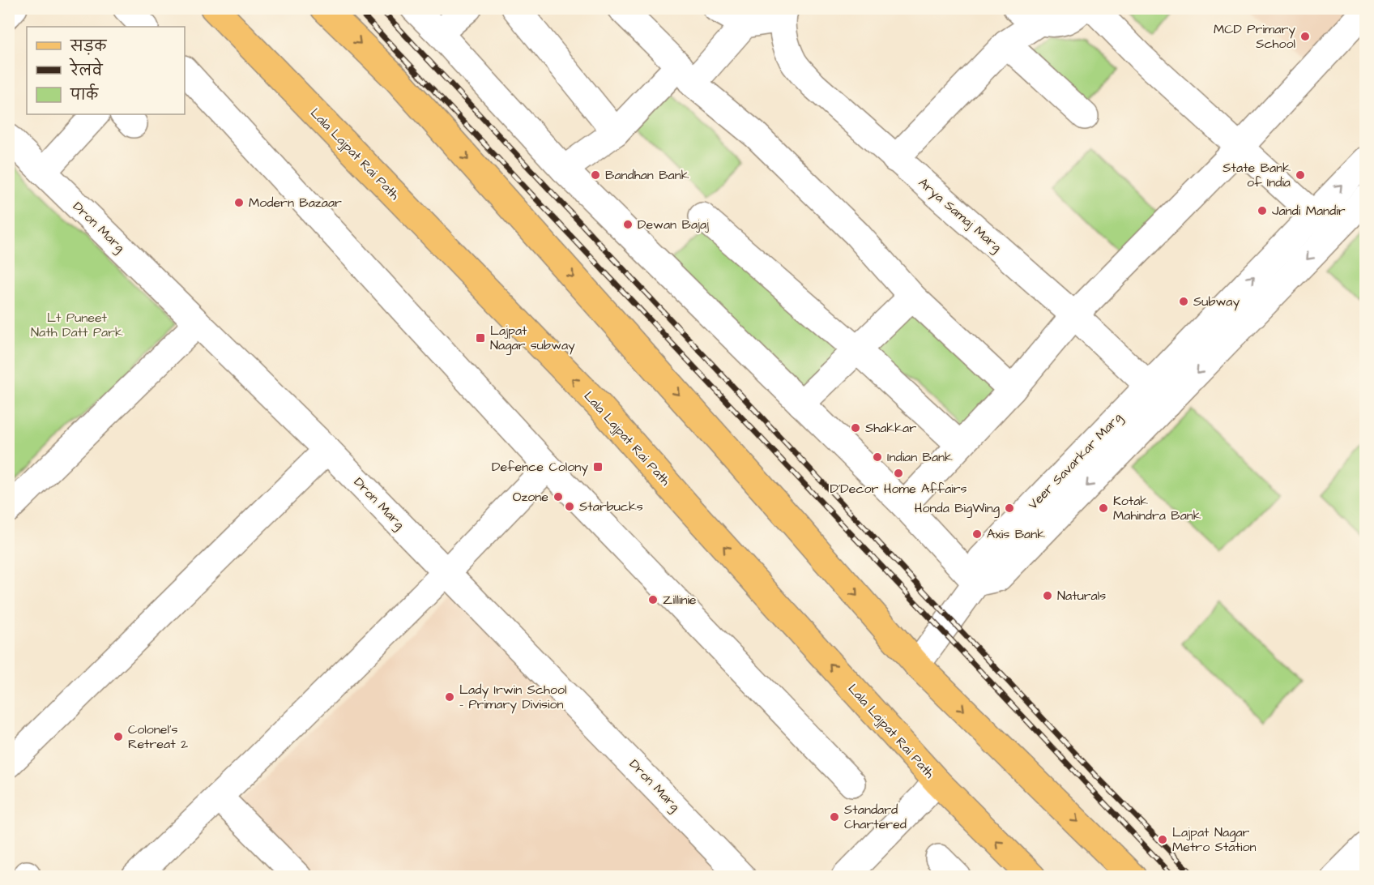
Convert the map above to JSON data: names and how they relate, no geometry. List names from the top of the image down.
{
  "streets": {
    "main road": ["Lala Lajpat Rai Path"],
    "street": ["Arya Samaj Marg", "Dron Marg", "Veer Savarkar Marg"]
  },
  "crossings": [
    ["Arya Samaj Marg", "Veer Savarkar Marg"]
  ],
  "parks": ["Lt Puneet Nath Datt Park"],
  "places": {
    "other": [
      "MCD Primary School",
      "Bandhan Bank",
      "State Bank of India",
      "Modern Bazaar",
      "Jandi Mandir",
      "Dewan Bajaj",
      "Subway",
      "Shakkar",
      "Indian Bank",
      "D'Decor Home Affairs",
      "Ozone",
      "Starbucks",
      "Honda BigWing",
      "Kotak Mahindra Bank",
      "Axis Bank",
      "Naturals",
      "Zillinie",
      "Lady Irwin School - Primary Division",
      "Colonel‘s Retreat 2",
      "Standard Chartered",
      "Lajpat Nagar Metro Station"
    ],
    "transit": ["Lajpat Nagar subway", "Defence Colony"]
  },
  "legend": ["सड़क", "रेलवे", "पार्क"]
}
